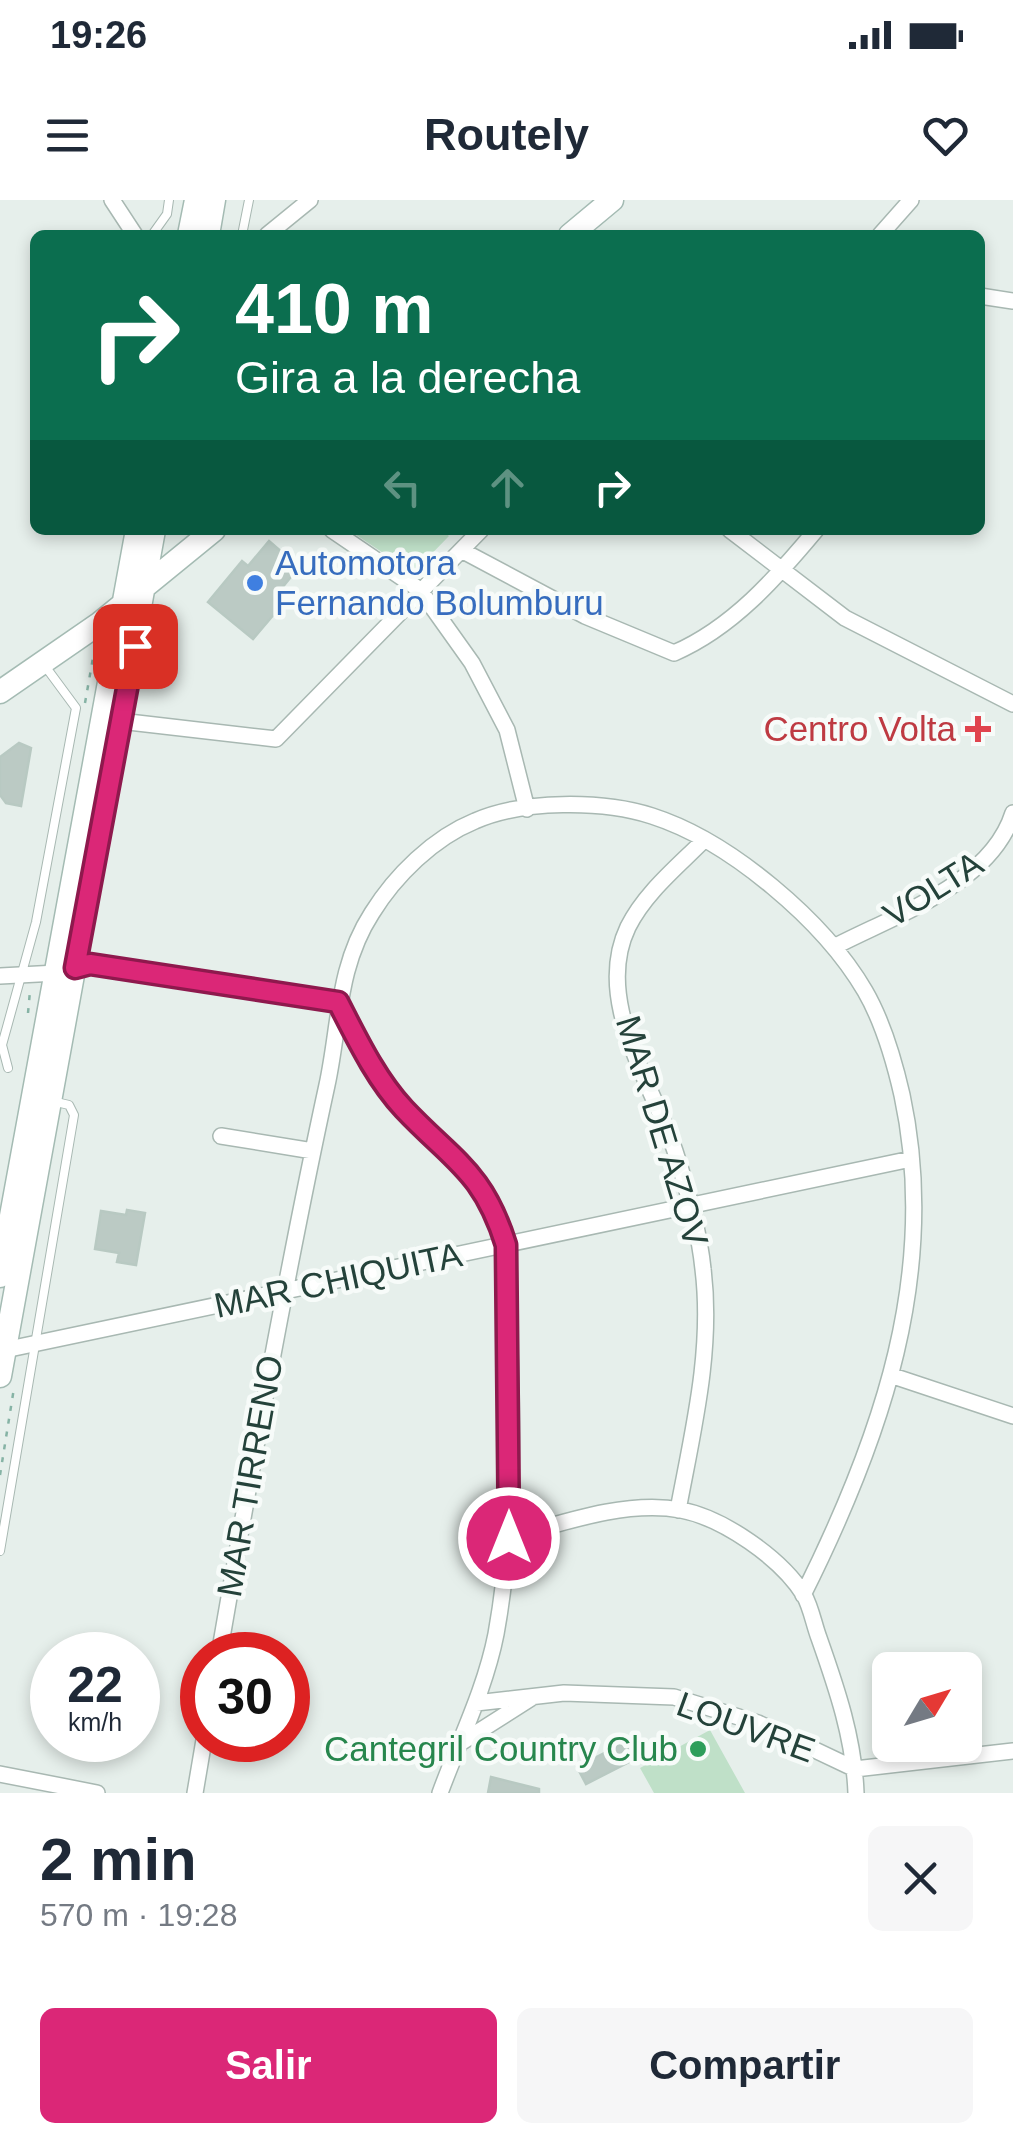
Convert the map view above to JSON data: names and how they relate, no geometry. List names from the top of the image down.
{
  "streets": {
    "street": [
      "VOLTA",
      "MAR DE AZOV",
      "MAR CHIQUITA",
      "MAR TIRRENO",
      "LOUVRE"
    ]
  },
  "crossings": [
    ["VOLTA", "MAR TIRRENO"],
    ["MAR DE AZOV", "MAR CHIQUITA"],
    ["MAR DE AZOV", "MAR TIRRENO"],
    ["MAR CHIQUITA", "MAR TIRRENO"]
  ],
  "places": {
    "other": ["Automotora Fernando Bolumburu", "Cantegril Country Club"],
    "health": ["Centro Volta"]
  },
  "north": "top right",
  "page": {
    "status": "19:26",
    "header": "Routely",
    "turn": ["410 m", "Gira a la derecha"],
    "speed": "22 km/h",
    "limit": "30",
    "heading": ["2 min", "570 m · 19:28"],
    "buttons": ["Salir", "Compartir"]
  }
}
